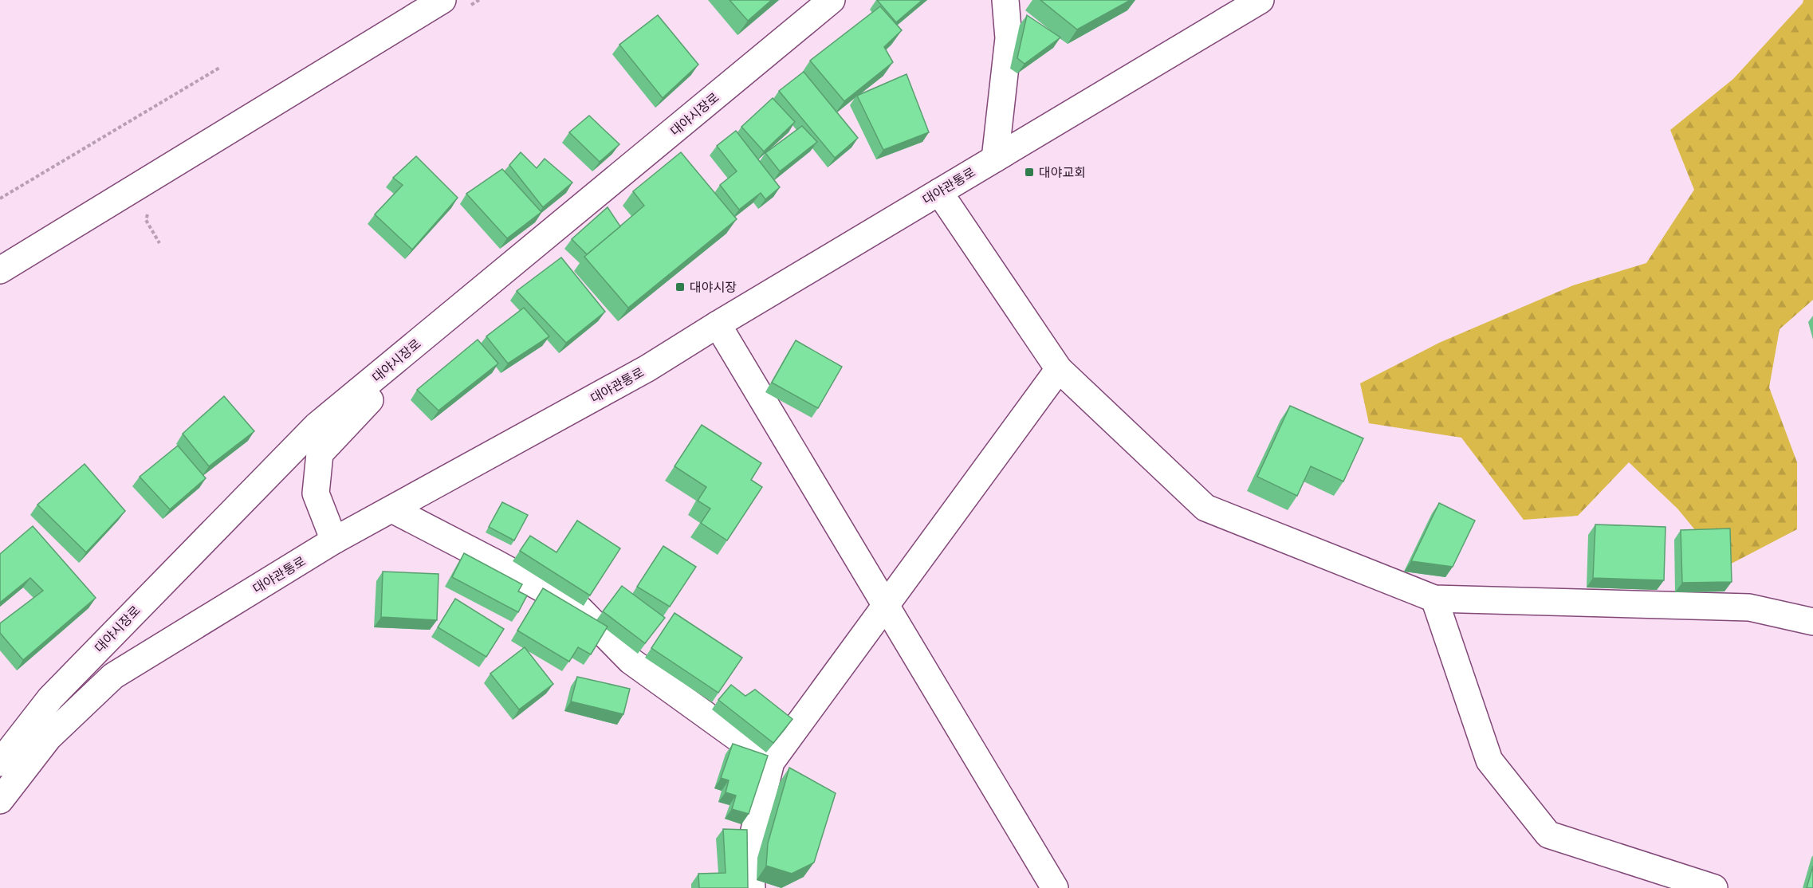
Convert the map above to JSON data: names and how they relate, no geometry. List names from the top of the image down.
{
  "streets": {
    "street": ["대야시장로", "대야관통로"]
  },
  "places": {
    "transit": ["대야교회", "대야시장"]
  }
}
